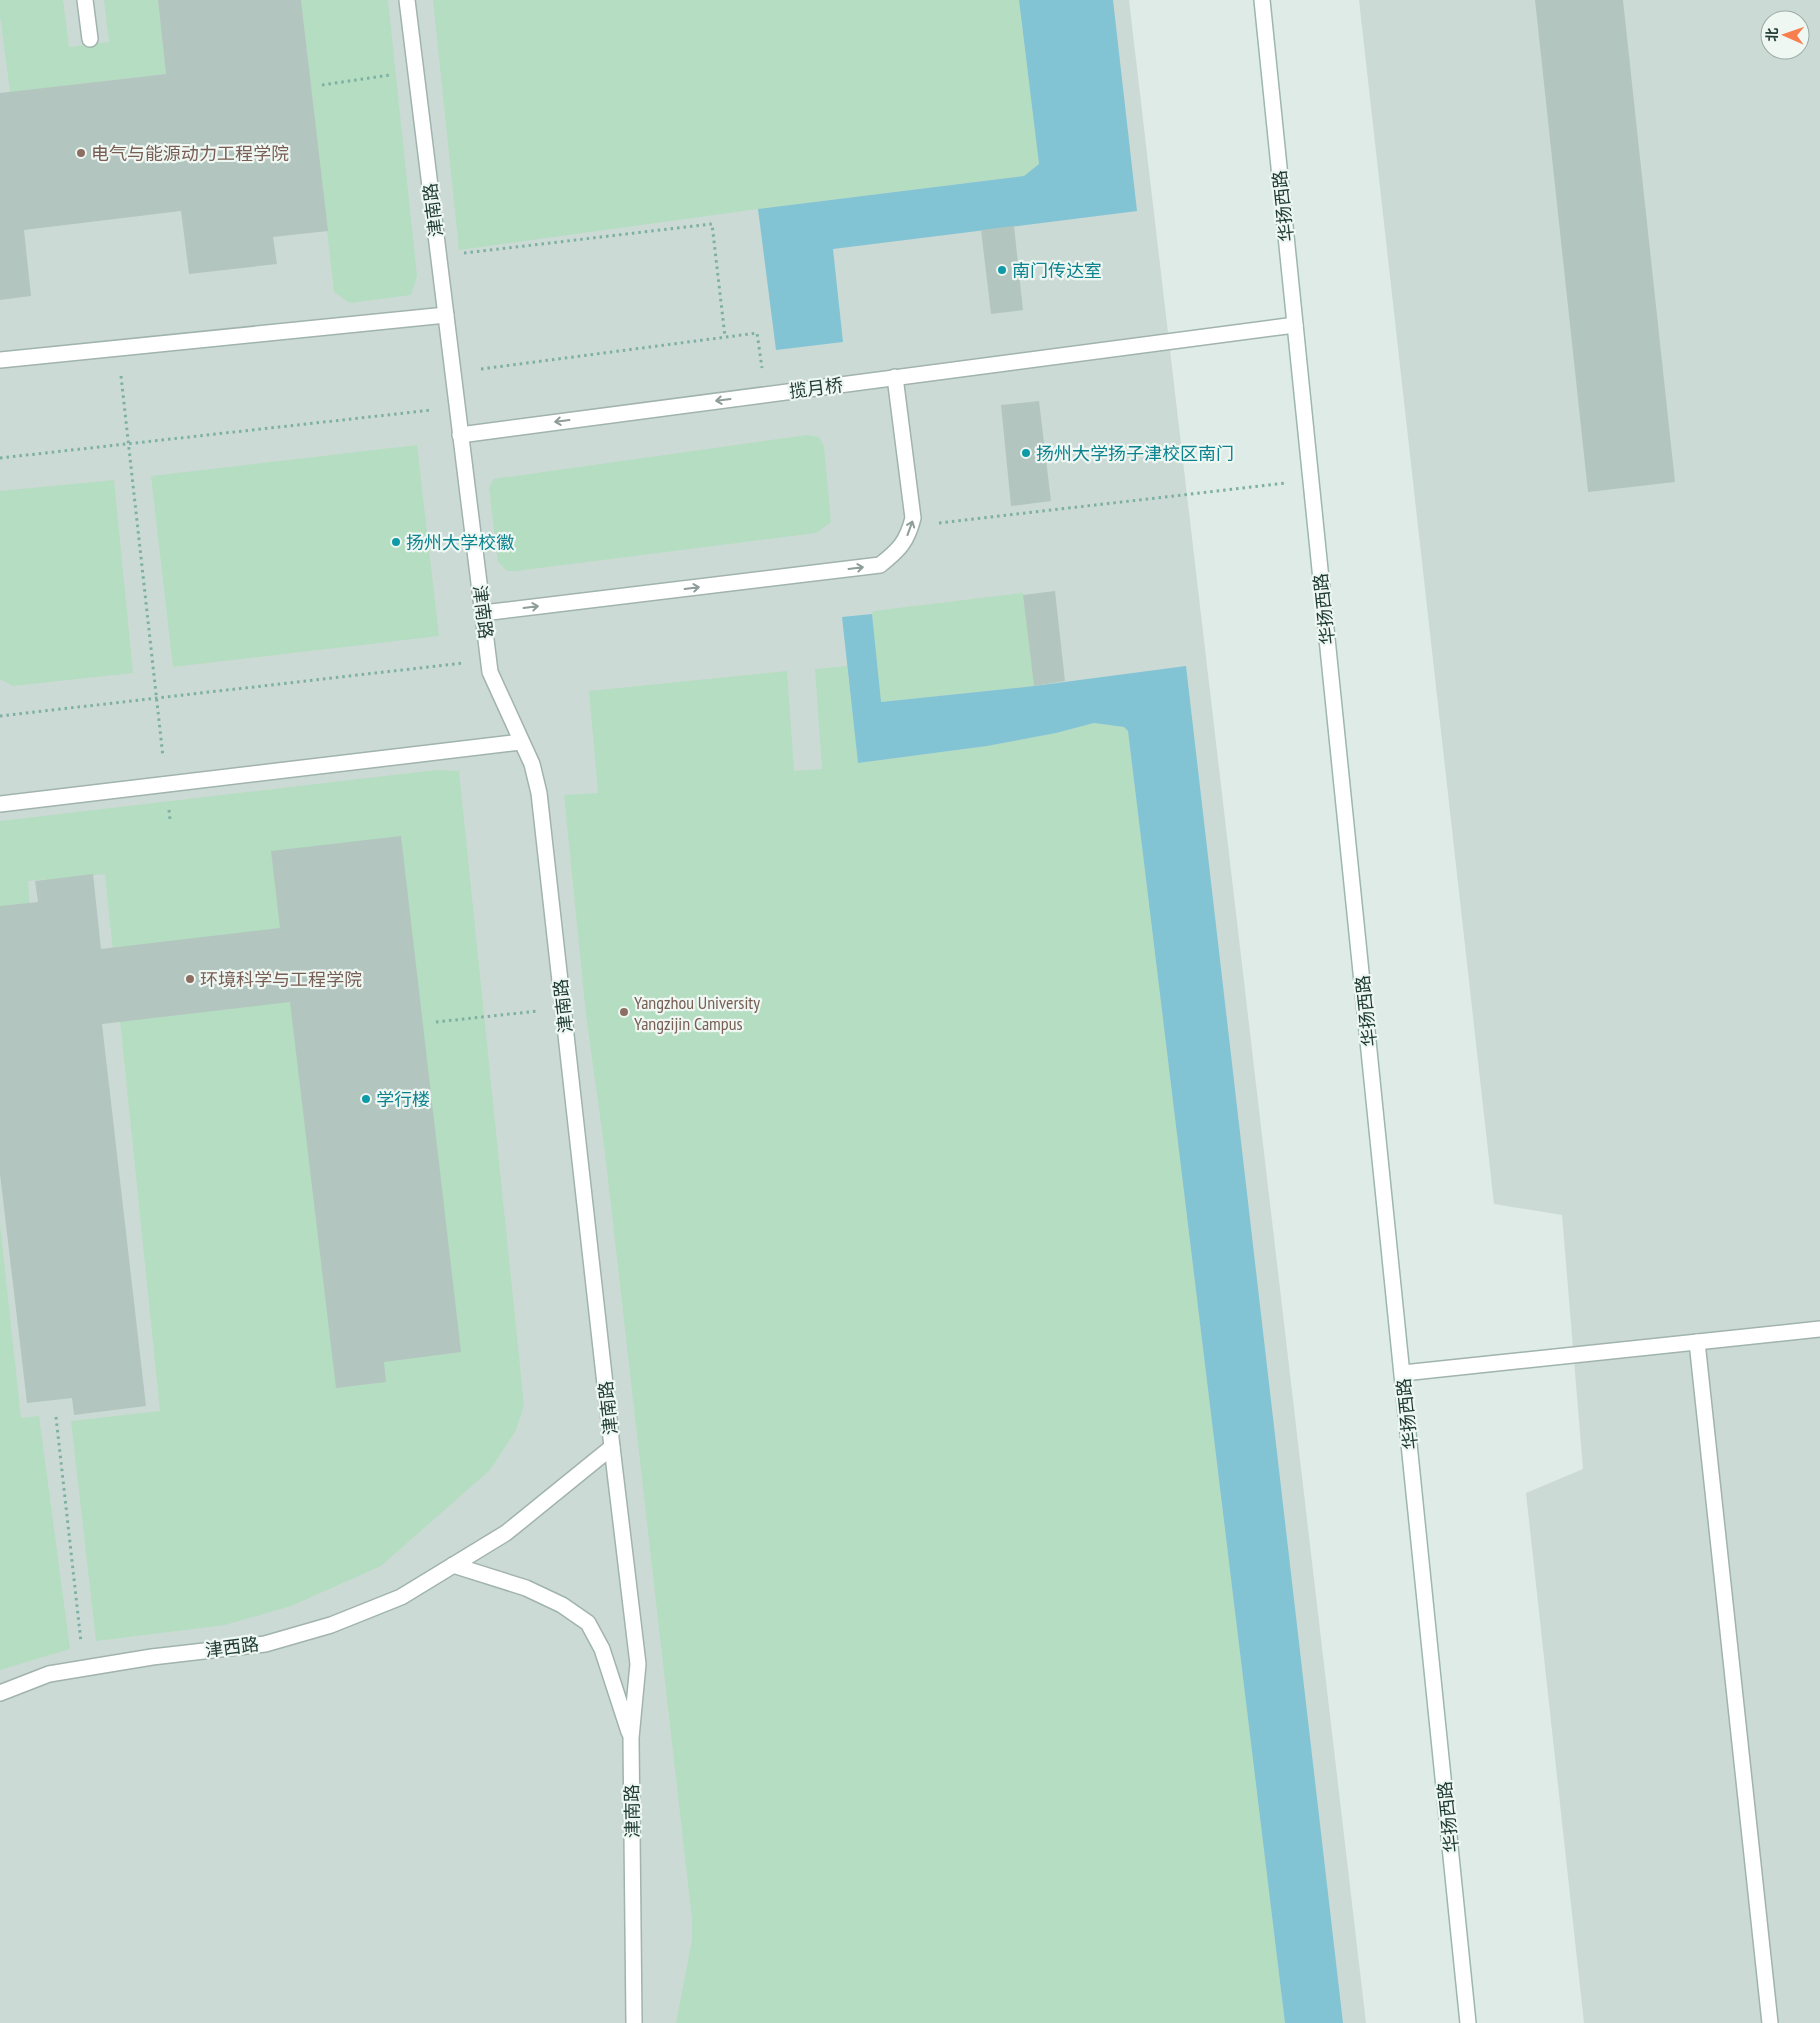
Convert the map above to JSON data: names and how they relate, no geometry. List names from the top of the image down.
{
  "streets": {
    "main road": [
      "华扬西路",
      "津南路",
      "揽月桥",
      "津西路"
    ]
  },
  "crossings": [
    ["华扬西路", "揽月桥"],
    ["津南路", "揽月桥"],
    ["津南路", "津西路"]
  ],
  "one_way": ["揽月桥"],
  "places": [
    "电气与能源动力工程学院",
    "南门传达室",
    "扬州大学扬子津校区南门",
    "扬州大学校徽",
    "环境科学与工程学院",
    "Yangzhou University Yangzijin Campus",
    "学行楼"
  ],
  "north": "left"
}
